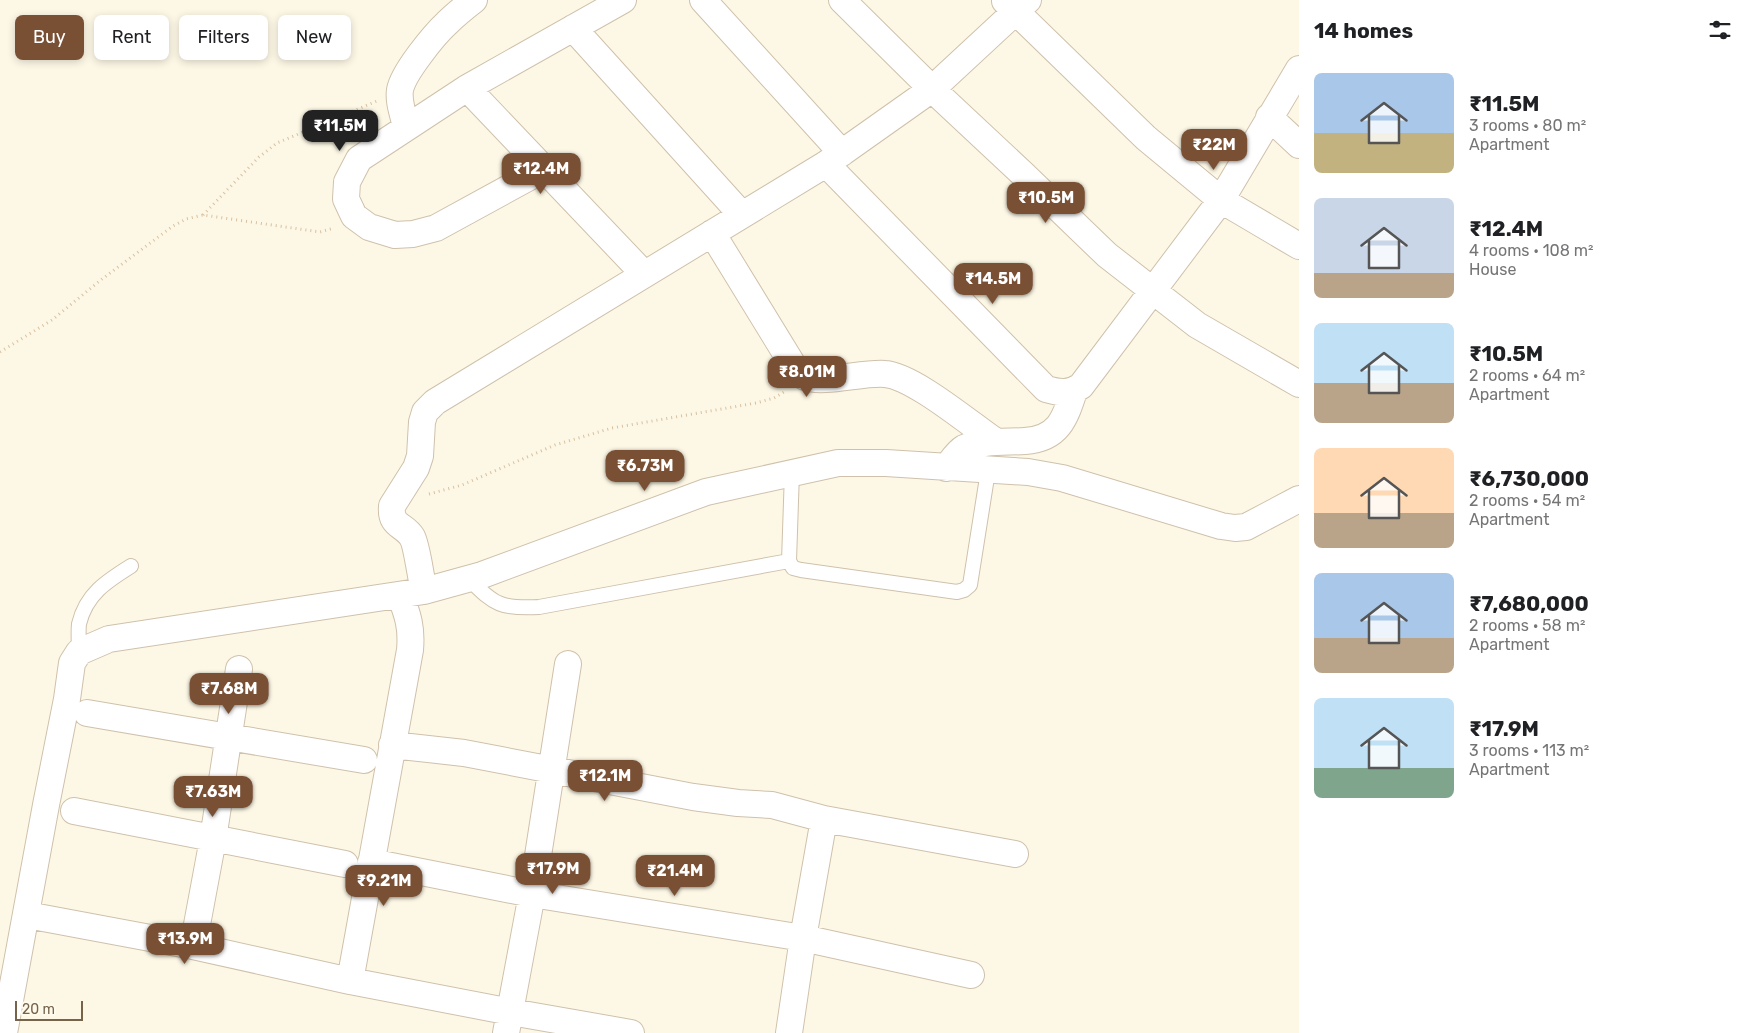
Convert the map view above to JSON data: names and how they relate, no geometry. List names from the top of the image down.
{
  "scale_bar": "20 m",
  "page": {
    "heading": "14 homes",
    "chip": [
      "Buy",
      "Rent",
      "Filters",
      "New"
    ],
    "list": [
      {
        "name": "₹11.5M",
        "note": "3 rooms · 80 m² · Apartment"
      },
      {
        "name": "₹12.4M",
        "note": "4 rooms · 108 m² · House"
      },
      {
        "name": "₹10.5M",
        "note": "2 rooms · 64 m² · Apartment"
      },
      {
        "name": "₹6,730,000",
        "note": "2 rooms · 54 m² · Apartment"
      },
      {
        "name": "₹7,680,000",
        "note": "2 rooms · 58 m² · Apartment"
      },
      {
        "name": "₹17.9M",
        "note": "3 rooms · 113 m² · Apartment"
      }
    ],
    "price": [
      "₹11.5M",
      "₹22M",
      "₹12.4M",
      "₹10.5M",
      "₹14.5M",
      "₹8.01M",
      "₹6.73M",
      "₹7.68M",
      "₹12.1M",
      "₹7.63M",
      "₹17.9M",
      "₹21.4M",
      "₹9.21M",
      "₹13.9M"
    ],
    "scale": "20 m"
  }
}
